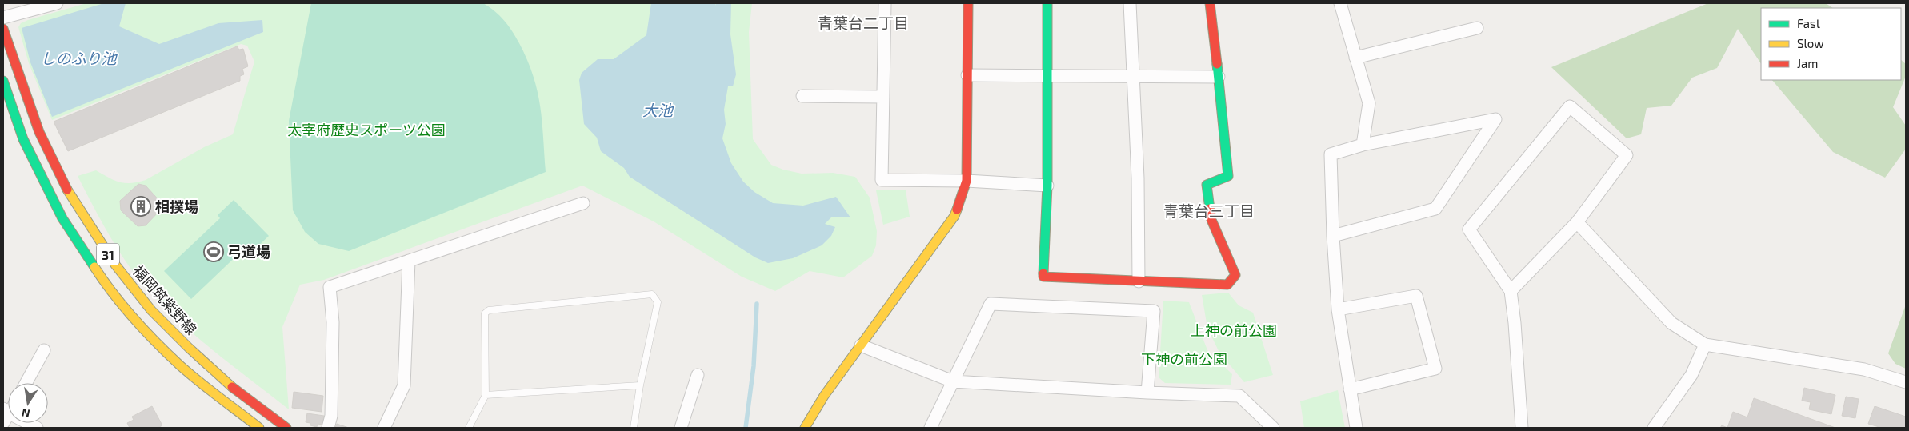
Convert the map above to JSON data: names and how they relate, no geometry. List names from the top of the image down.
{
  "streets": {
    "street": ["31", "福岡筑紫野線"]
  },
  "districts": ["青葉台二丁目", "青葉台三丁目"],
  "water": ["しのふり池", "大池"],
  "parks": ["太宰府歴史スポーツ公園", "上神の前公園", "下神の前公園"],
  "places": {
    "building": ["相撲場"],
    "sports": ["弓道場"]
  },
  "legend": ["Fast", "Slow", "Jam"],
  "north": "bottom"
}
